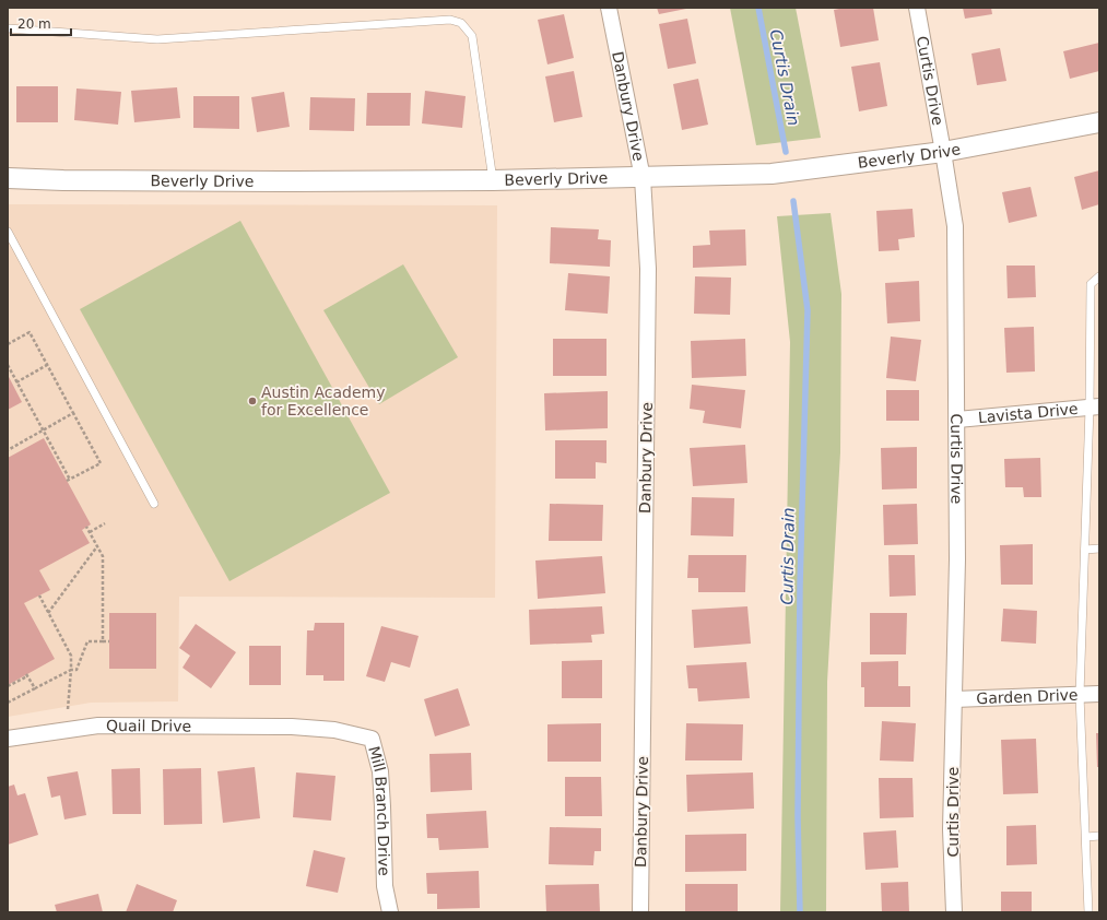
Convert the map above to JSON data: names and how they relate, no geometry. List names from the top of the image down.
{
  "streets": {
    "street": [
      "Curtis Drive",
      "Danbury Drive",
      "Beverly Drive",
      "Lavista Drive",
      "Garden Drive",
      "Quail Drive",
      "Mill Branch Drive"
    ]
  },
  "crossings": [
    ["Curtis Drive", "Beverly Drive"],
    ["Curtis Drive", "Lavista Drive"],
    ["Curtis Drive", "Garden Drive"],
    ["Danbury Drive", "Beverly Drive"],
    ["Quail Drive", "Mill Branch Drive"]
  ],
  "water": ["Curtis Drain"],
  "places": ["Austin Academy for Excellence"],
  "scale_bar": "20 m"
}
